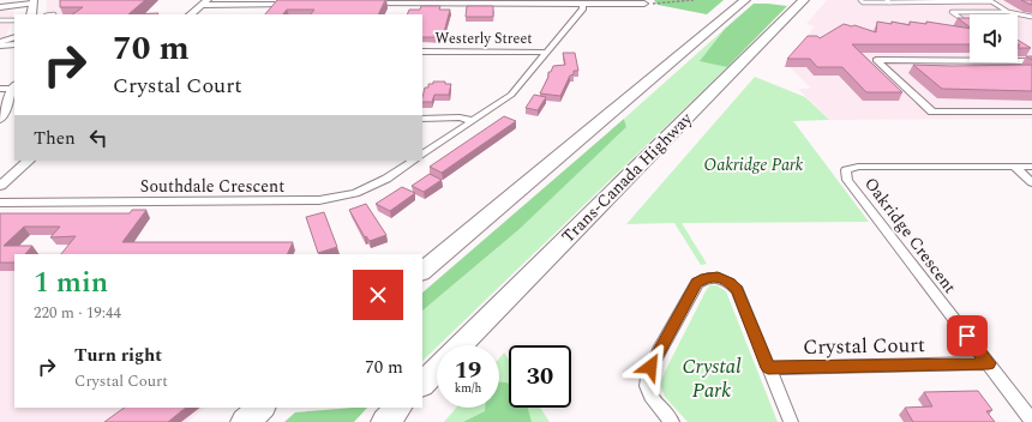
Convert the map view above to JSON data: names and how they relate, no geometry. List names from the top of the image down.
{
  "streets": {
    "highway": ["Trans-Canada Highway"],
    "street": [
      "Westerly Street",
      "Southdale Crescent",
      "Oakridge Crescent",
      "Crystal Court"
    ]
  },
  "crossings": [
    ["Oakridge Crescent", "Crystal Court"]
  ],
  "parks": ["Oakridge Park", "Crystal Park"],
  "page": {
    "turn": ["70 m", "Crystal Court"],
    "then": "Then",
    "heading": ["1 min", "220 m · 19:44"],
    "list": [
      {
        "name": "Turn right",
        "note": "Crystal Court",
        "value": "70 m"
      }
    ],
    "speed": "19 km/h",
    "limit": "30"
  }
}
